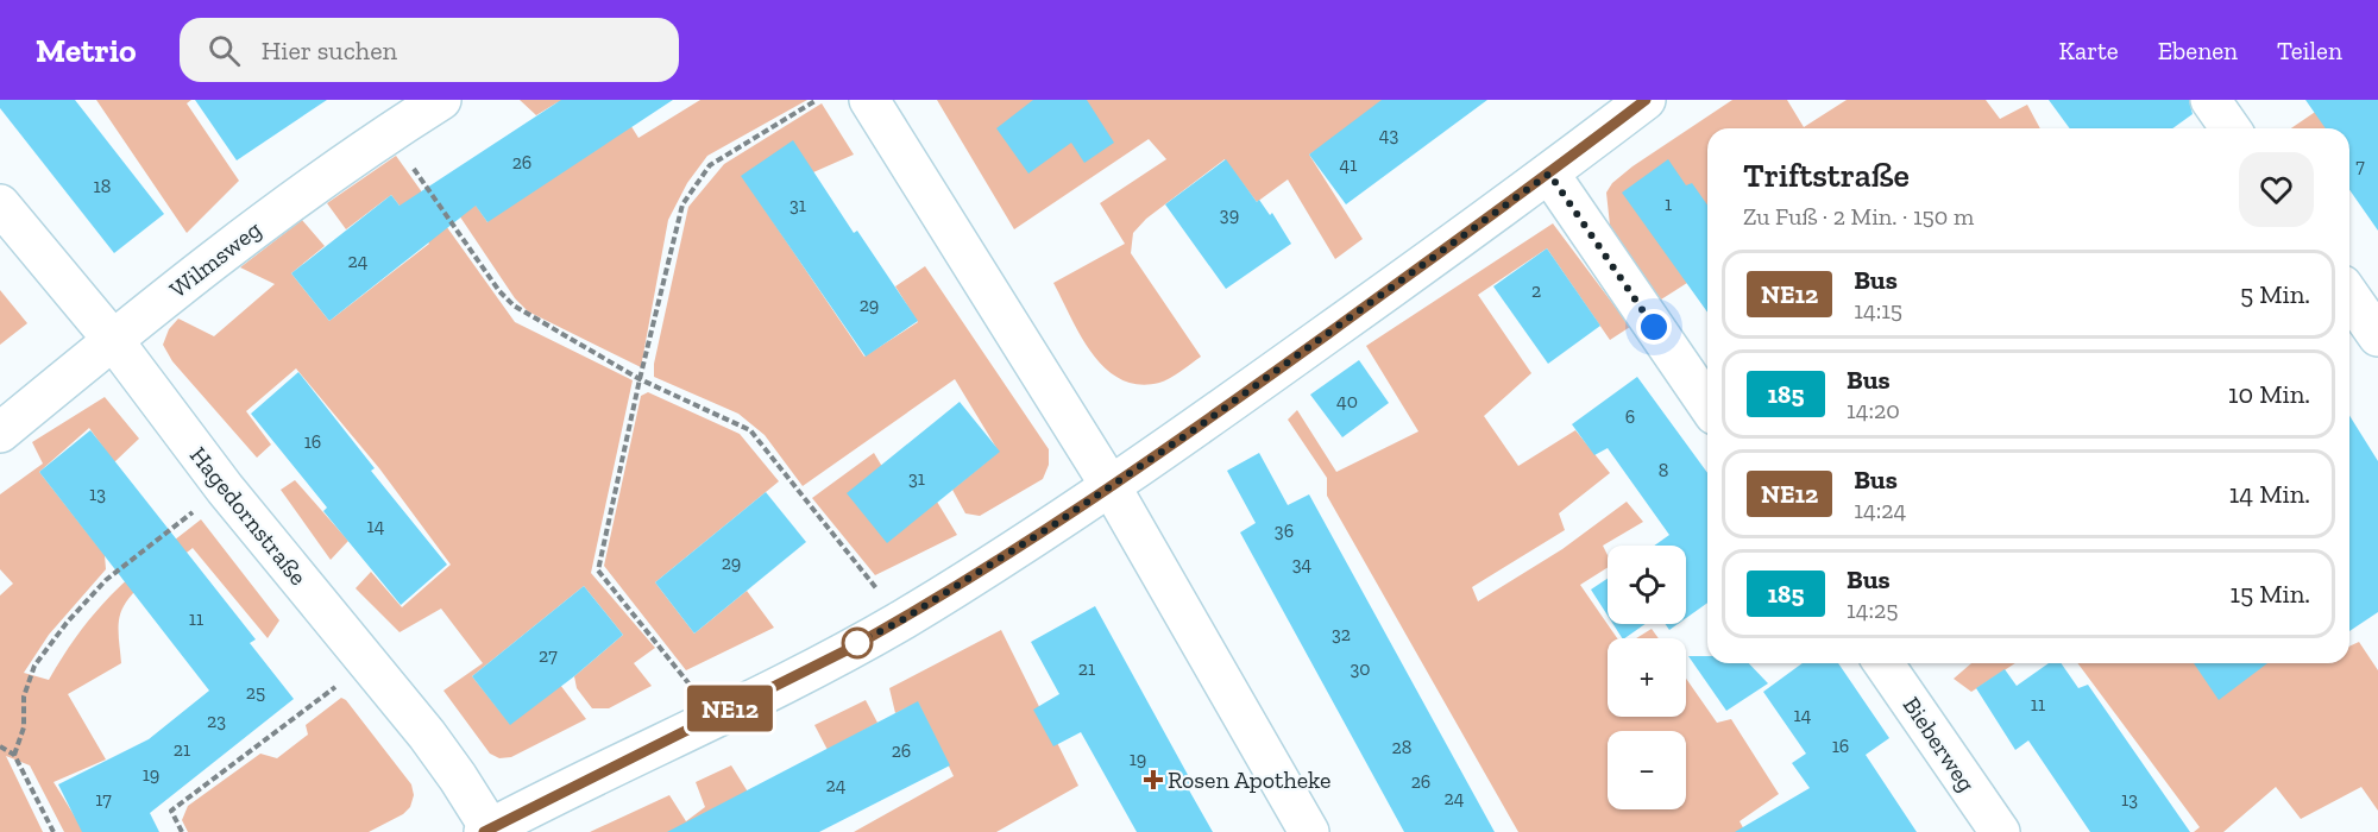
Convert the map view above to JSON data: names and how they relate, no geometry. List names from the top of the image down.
{
  "streets": {
    "street": ["Wilmsweg", "Hagedornstraße", "Bieberweg"]
  },
  "crossings": [
    ["Wilmsweg", "Hagedornstraße"]
  ],
  "places": {
    "health": ["Rosen Apotheke"]
  },
  "lines": ["bus line NE12"],
  "house_numbers": [
    "43",
    "26",
    "41",
    "7",
    "18",
    "1",
    "31",
    "39",
    "24",
    "2",
    "29",
    "40",
    "6",
    "16",
    "8",
    "31",
    "13",
    "14",
    "36",
    "29",
    "34",
    "11",
    "32",
    "27",
    "21",
    "30",
    "25",
    "11",
    "14",
    "23",
    "16",
    "28",
    "21",
    "26",
    "19",
    "19",
    "26",
    "24",
    "24",
    "17",
    "13"
  ],
  "page": {
    "header": "Metrio",
    "search": "Hier suchen",
    "nav": ["Karte", "Ebenen", "Teilen"],
    "on_map": "NE12",
    "heading": ["Triftstraße", "Zu Fuß · 2 Min. · 150 m"],
    "list": [
      {
        "mark": "NE12",
        "name": "Bus",
        "note": "14:15",
        "value": "5 Min."
      },
      {
        "mark": "185",
        "name": "Bus",
        "note": "14:20",
        "value": "10 Min."
      },
      {
        "mark": "NE12",
        "name": "Bus",
        "note": "14:24",
        "value": "14 Min."
      },
      {
        "mark": "185",
        "name": "Bus",
        "note": "14:25",
        "value": "15 Min."
      }
    ],
    "map_buttons": ["+", "−"]
  }
}
